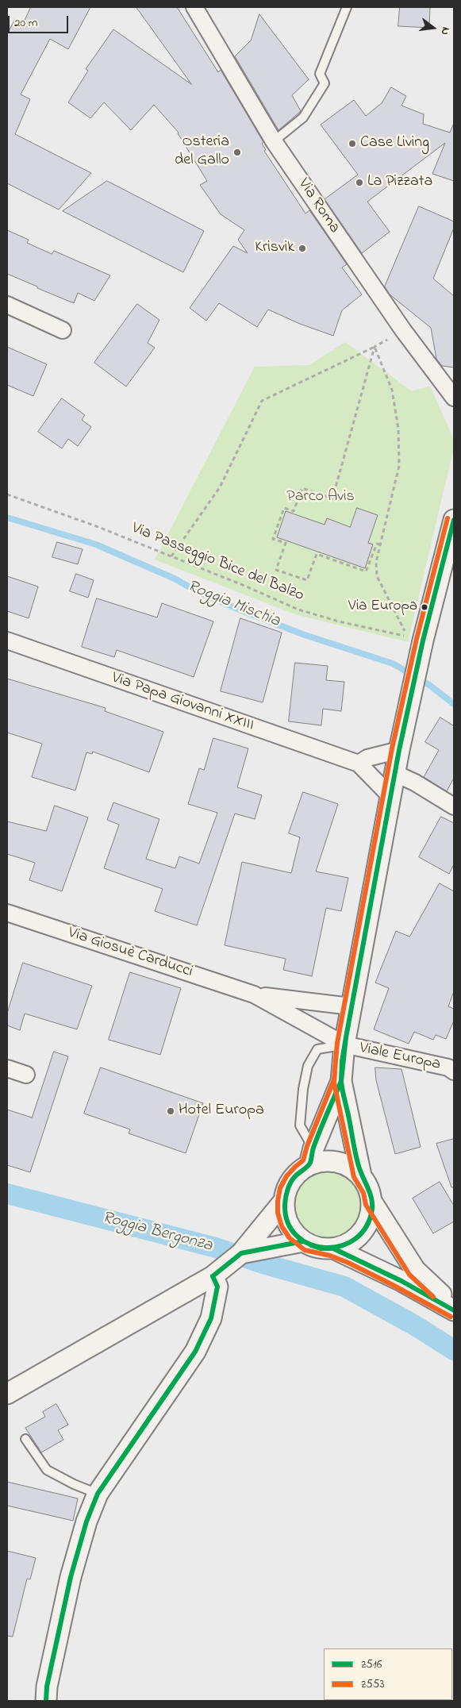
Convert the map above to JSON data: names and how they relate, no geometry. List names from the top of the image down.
{
  "streets": {
    "street": [
      "Via Roma",
      "Via Papa Giovanni XXIII",
      "Via Giosuè Carducci",
      "Viale Europa"
    ],
    "path": ["Via Passeggio Bice del Balzo"]
  },
  "crossings": [
    ["Via Giosuè Carducci", "Viale Europa"]
  ],
  "water": ["Roggia Mischia", "Roggia Bergonza"],
  "parks": ["Parco Avis"],
  "places": [
    "Case Living",
    "Osteria del Gallo",
    "La Pizzata",
    "Krisvik",
    "Via Europa",
    "Hotel Europa"
  ],
  "lines": ["transit line z553", "transit line z516"],
  "legend": ["z516", "z553"],
  "scale_bar": "20 m",
  "north": "right"
}
